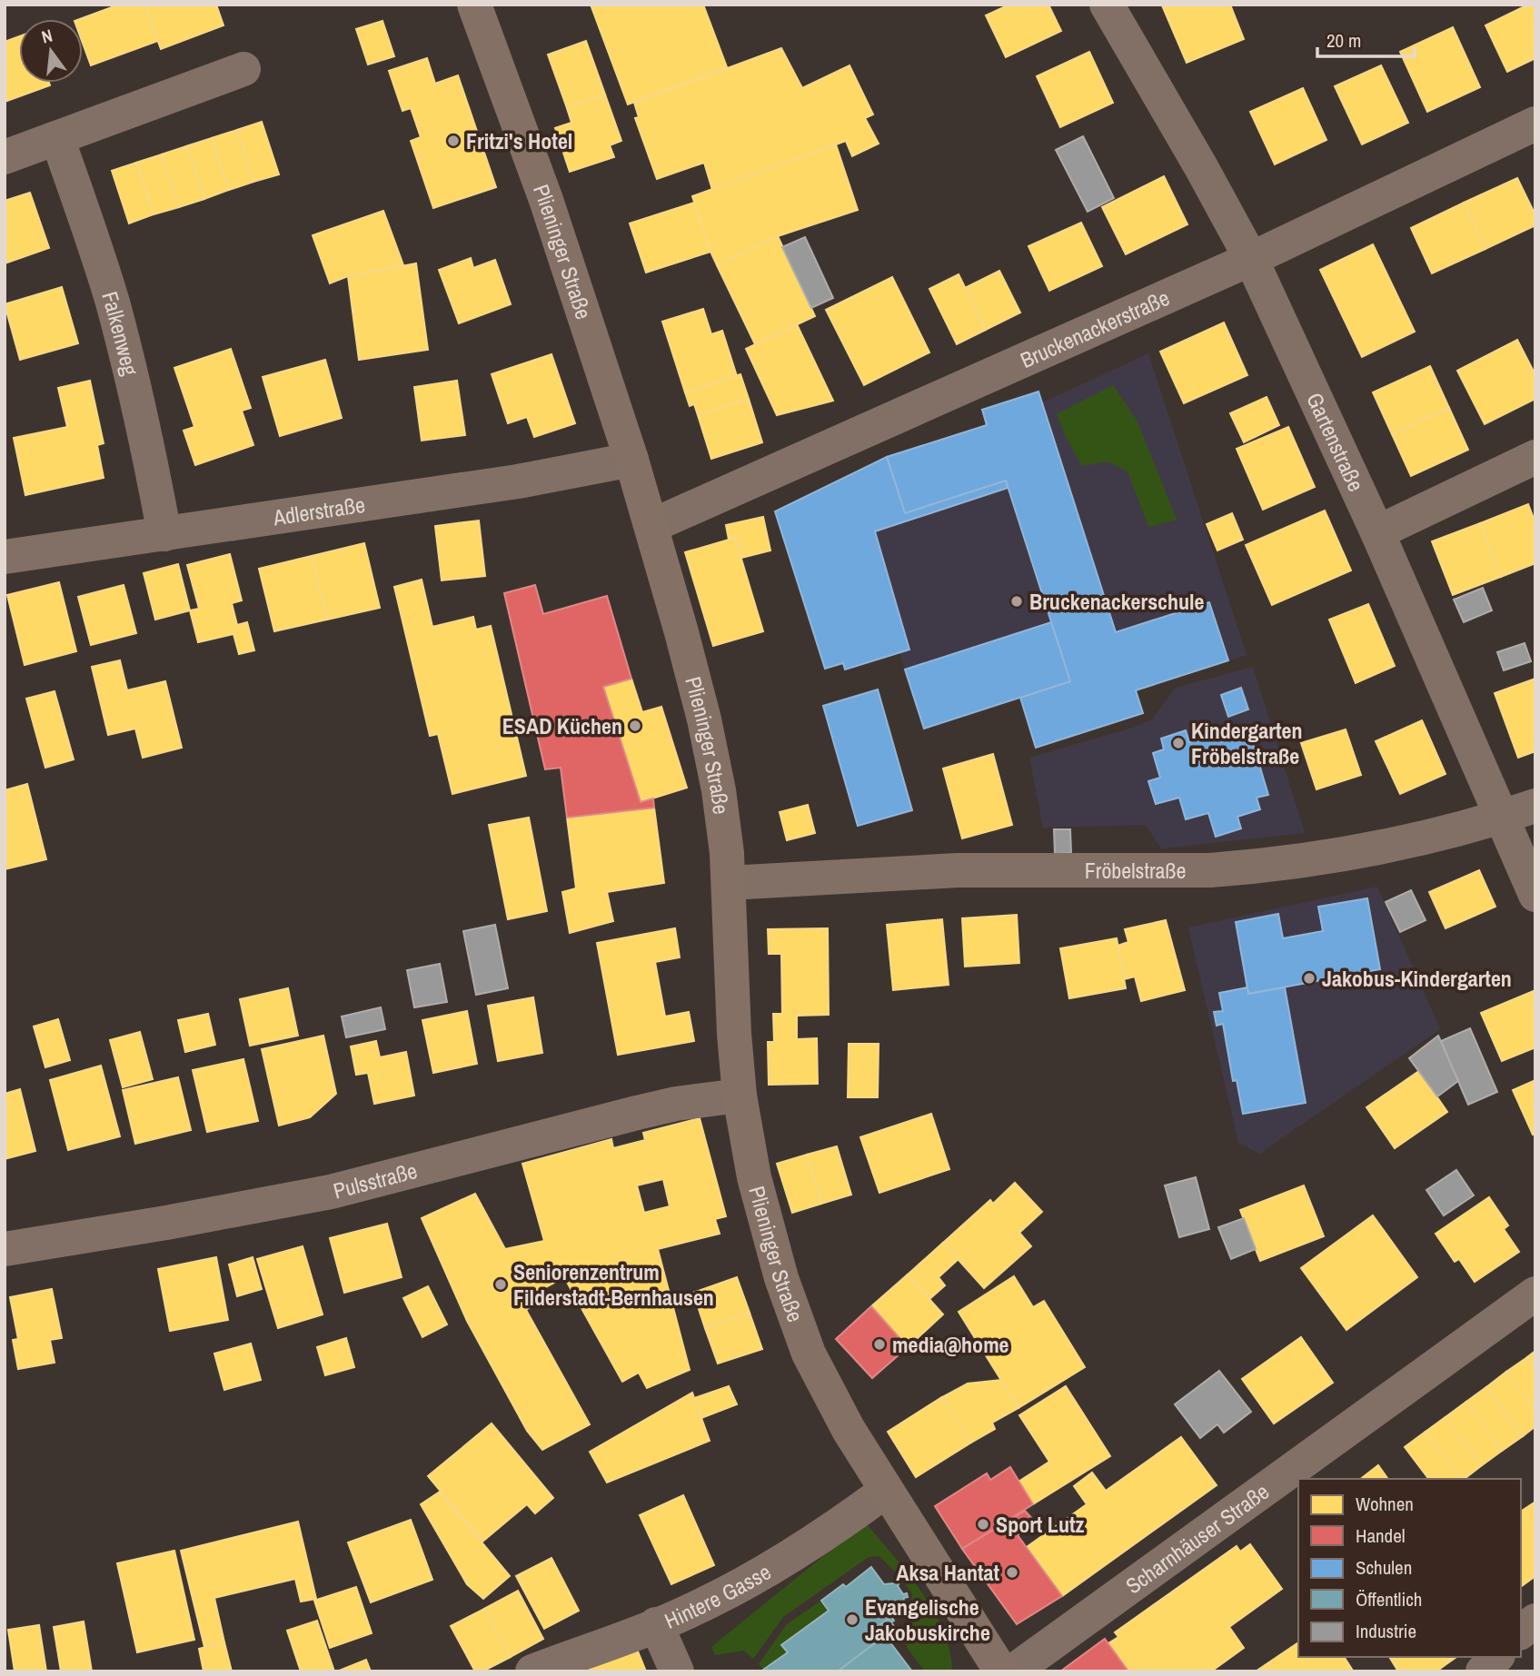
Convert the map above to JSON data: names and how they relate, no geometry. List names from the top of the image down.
{
  "streets": {
    "main road": ["Plieninger Straße"],
    "street": [
      "Bruckenackerstraße",
      "Falkenweg",
      "Gartenstraße",
      "Adlerstraße",
      "Fröbelstraße",
      "Pulsstraße",
      "Scharnhäuser Straße",
      "Hintere Gasse"
    ]
  },
  "crossings": [
    ["Plieninger Straße", "Bruckenackerstraße"],
    ["Plieninger Straße", "Adlerstraße"],
    ["Plieninger Straße", "Fröbelstraße"],
    ["Plieninger Straße", "Pulsstraße"],
    ["Plieninger Straße", "Hintere Gasse"],
    ["Bruckenackerstraße", "Gartenstraße"],
    ["Falkenweg", "Adlerstraße"],
    ["Gartenstraße", "Fröbelstraße"]
  ],
  "places": [
    "Fritzi's Hotel",
    "Bruckenackerschule",
    "ESAD Küchen",
    "Kindergarten Fröbelstraße",
    "Jakobus-Kindergarten",
    "Seniorenzentrum Filderstadt-Bernhausen",
    "media@home",
    "Sport Lutz",
    "Aksa Hantat",
    "Evangelische Jakobuskirche"
  ],
  "legend": [
    "Wohnen",
    "Handel",
    "Schulen",
    "Öffentlich",
    "Industrie"
  ],
  "scale_bar": "20 m",
  "north": "top"
}
